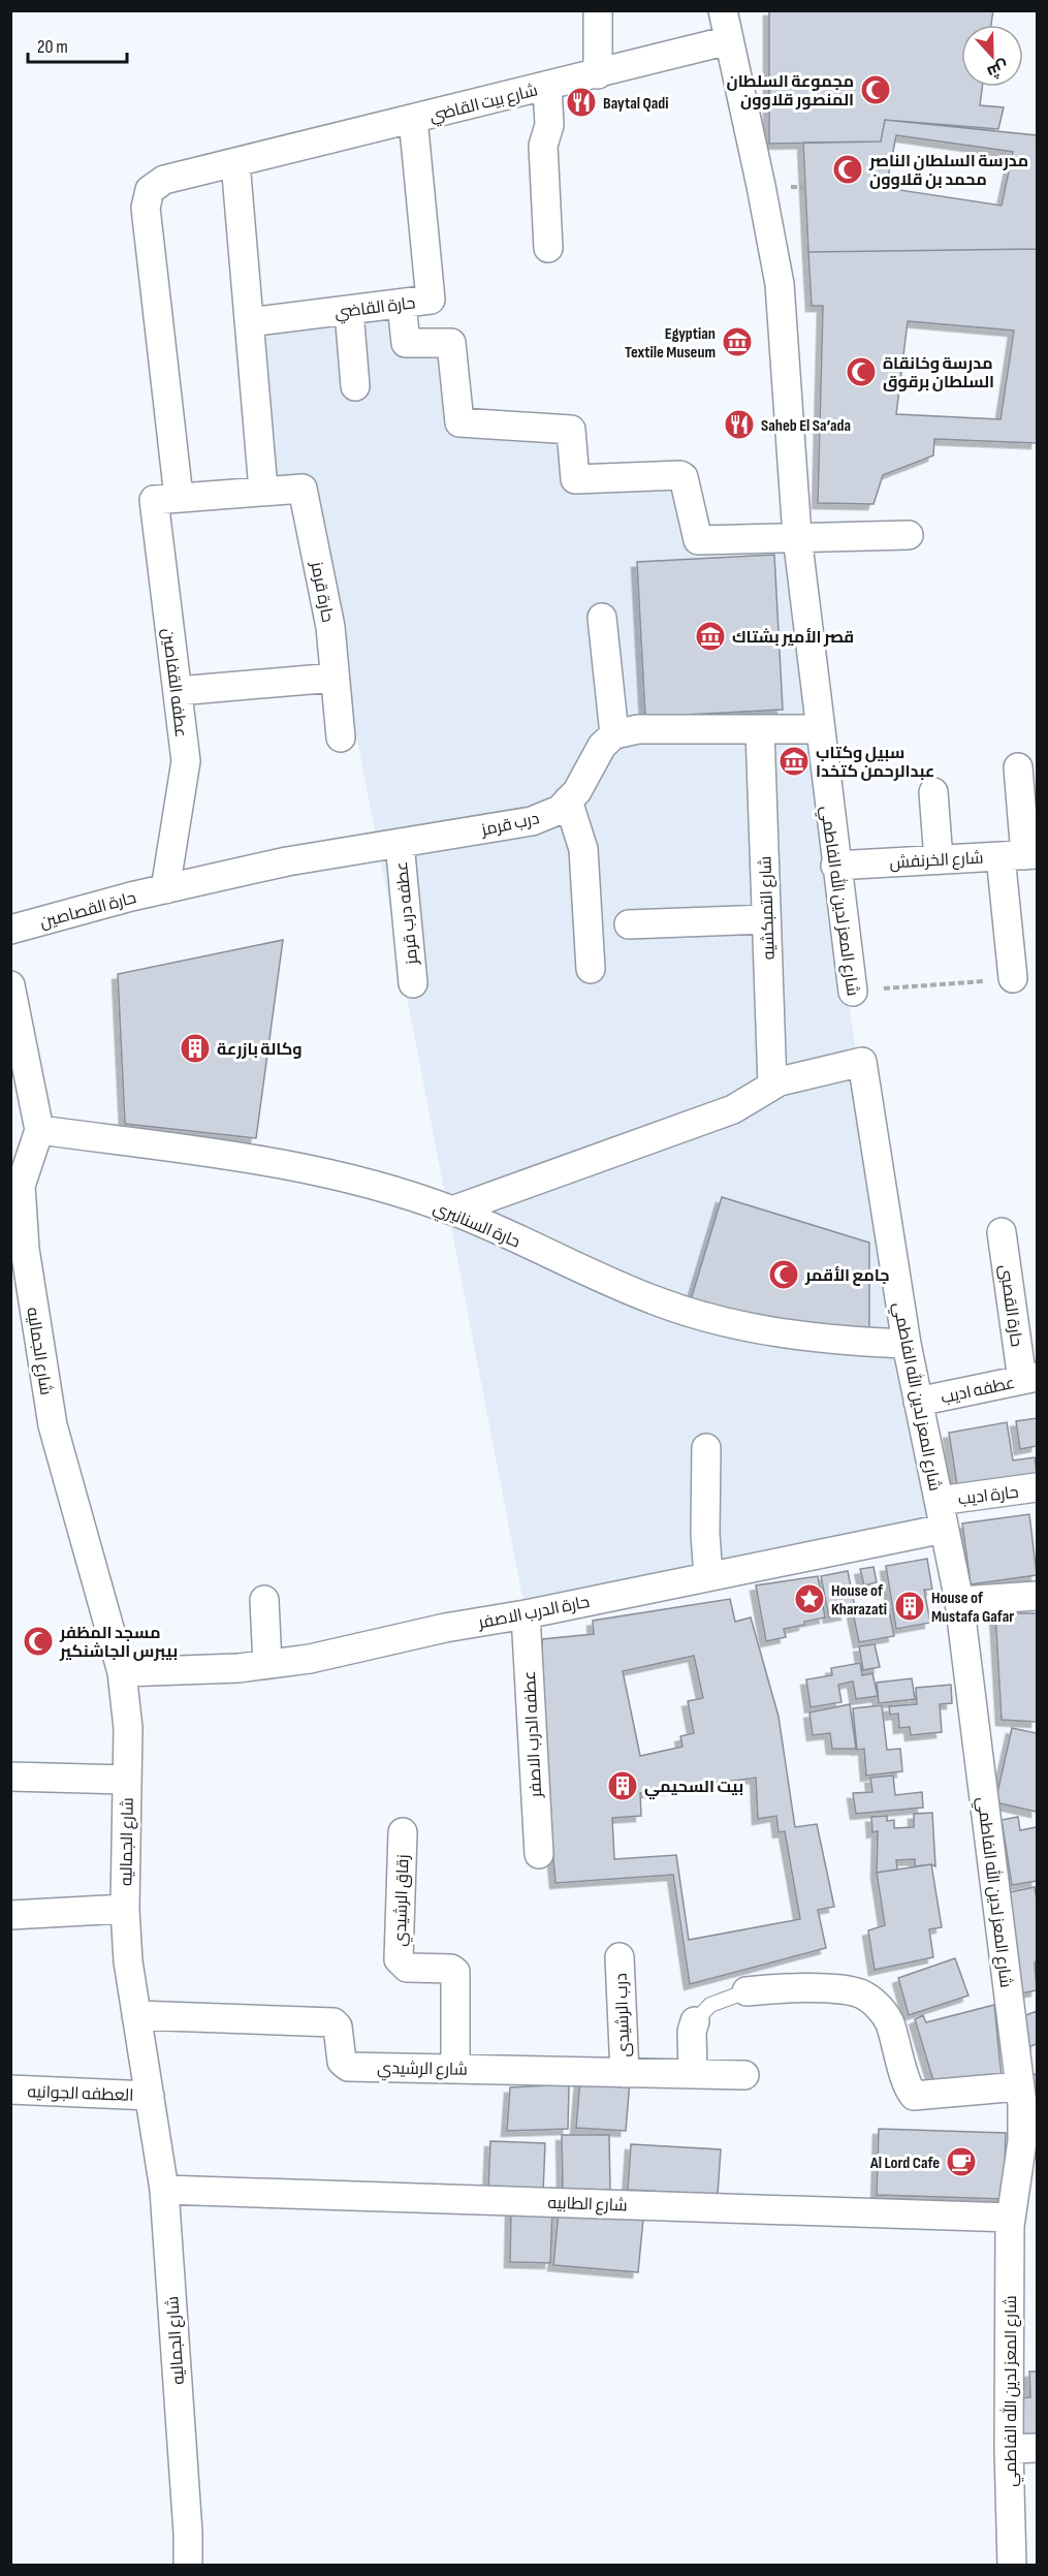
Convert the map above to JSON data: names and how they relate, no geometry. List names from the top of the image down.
{
  "streets": {
    "street": [
      "شارع بيت القاضي",
      "حارة القاضي",
      "حارة قرمز",
      "عطفه القفاصين",
      "درب قرمز",
      "شارع الخرنفش",
      "شارع المعز لدين الله الفاطمي",
      "شارع التمبكشيه",
      "حارة القصاصين",
      "عطفه درب قرمز",
      "حارة السنانيري",
      "حارة القصبى",
      "شارع الجماليه",
      "عطفه اديب",
      "حارة اديب",
      "حارة الدرب الاصفر",
      "عطفه الدرب الاصفر",
      "زقاق الرشيدي",
      "درب الرشيدى",
      "شارع الرشيدي",
      "العطفه الجوانيه",
      "شارع الطابيه"
    ]
  },
  "crossings": [
    ["شارع بيت القاضي", "حارة القاضي"],
    ["شارع بيت القاضي", "عطفه القفاصين"],
    ["شارع بيت القاضي", "شارع المعز لدين الله الفاطمي"],
    ["عطفه القفاصين", "درب قرمز"],
    ["عطفه القفاصين", "حارة القصاصين"],
    ["درب قرمز", "حارة القصاصين"],
    ["درب قرمز", "عطفه درب قرمز"],
    ["شارع الخرنفش", "شارع المعز لدين الله الفاطمي"],
    ["شارع المعز لدين الله الفاطمي", "شارع التمبكشيه"],
    ["شارع المعز لدين الله الفاطمي", "حارة السنانيري"],
    ["شارع المعز لدين الله الفاطمي", "عطفه اديب"],
    ["شارع المعز لدين الله الفاطمي", "حارة اديب"],
    ["شارع المعز لدين الله الفاطمي", "حارة الدرب الاصفر"],
    ["شارع المعز لدين الله الفاطمي", "شارع الطابيه"],
    ["حارة السنانيري", "شارع الجماليه"],
    ["حارة القصبى", "عطفه اديب"],
    ["شارع الجماليه", "حارة الدرب الاصفر"],
    ["شارع الجماليه", "شارع الرشيدي"],
    ["شارع الجماليه", "العطفه الجوانيه"],
    ["شارع الجماليه", "شارع الطابيه"],
    ["حارة الدرب الاصفر", "عطفه الدرب الاصفر"],
    ["زقاق الرشيدي", "شارع الرشيدي"],
    ["درب الرشيدى", "شارع الرشيدي"]
  ],
  "places": {
    "mosque": [
      "مجموعة السلطان المنصور قلاوون",
      "مدرسة السلطان الناصر محمد بن قلاوون",
      "مدرسة وخانقاة السلطان برقوق",
      "جامع الأقمر",
      "مسجد المظفر بيبرس الجاشنكير"
    ],
    "restaurant": ["Baytal Qadi", "Saheb El Sa’ada"],
    "museum": ["Egyptian Textile Museum", "قصر الأمير بشتاك", "سبيل وكتاب عبدالرحمن كتخدا"],
    "building": ["وكالة بازرعة", "House of Mustafa Gafar", "بيت السحيمي"],
    "place": ["House of Kharazati"],
    "cafe": ["Al Lord Cafe"]
  },
  "scale_bar": "20 m",
  "north": "bottom"
}
